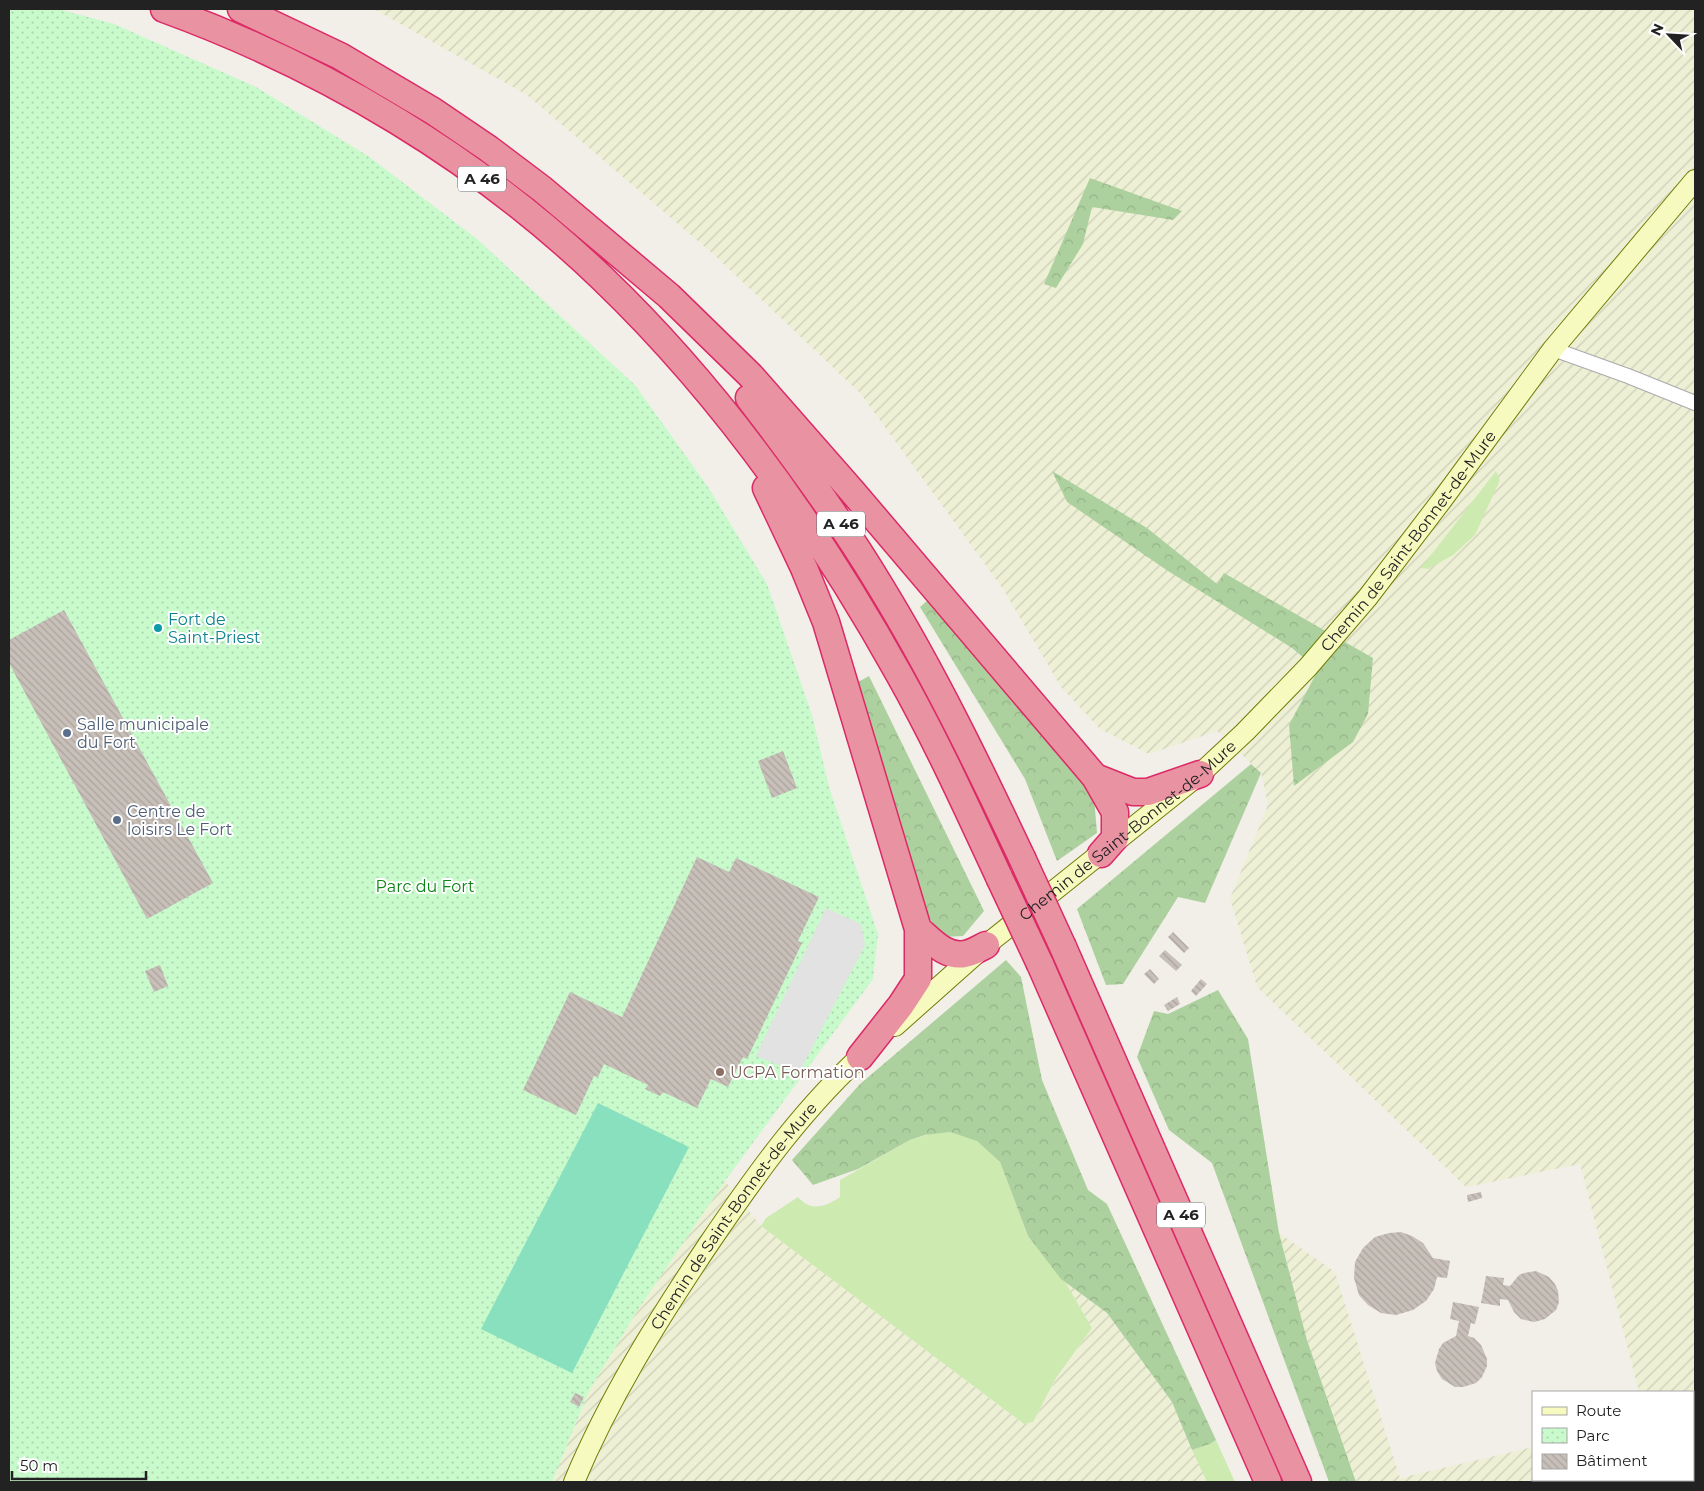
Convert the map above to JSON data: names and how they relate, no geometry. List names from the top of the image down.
{
  "streets": {
    "highway": ["A 46"],
    "street": ["Chemin de Saint-Bonnet-de-Mure"]
  },
  "parks": ["Parc du Fort"],
  "places": [
    "Fort de Saint-Priest",
    "Salle municipale du Fort",
    "Centre de loisirs Le Fort",
    "UCPA Formation"
  ],
  "legend": ["Route", "Parc", "Bâtiment"],
  "scale_bar": "50 m",
  "north": "top left"
}
